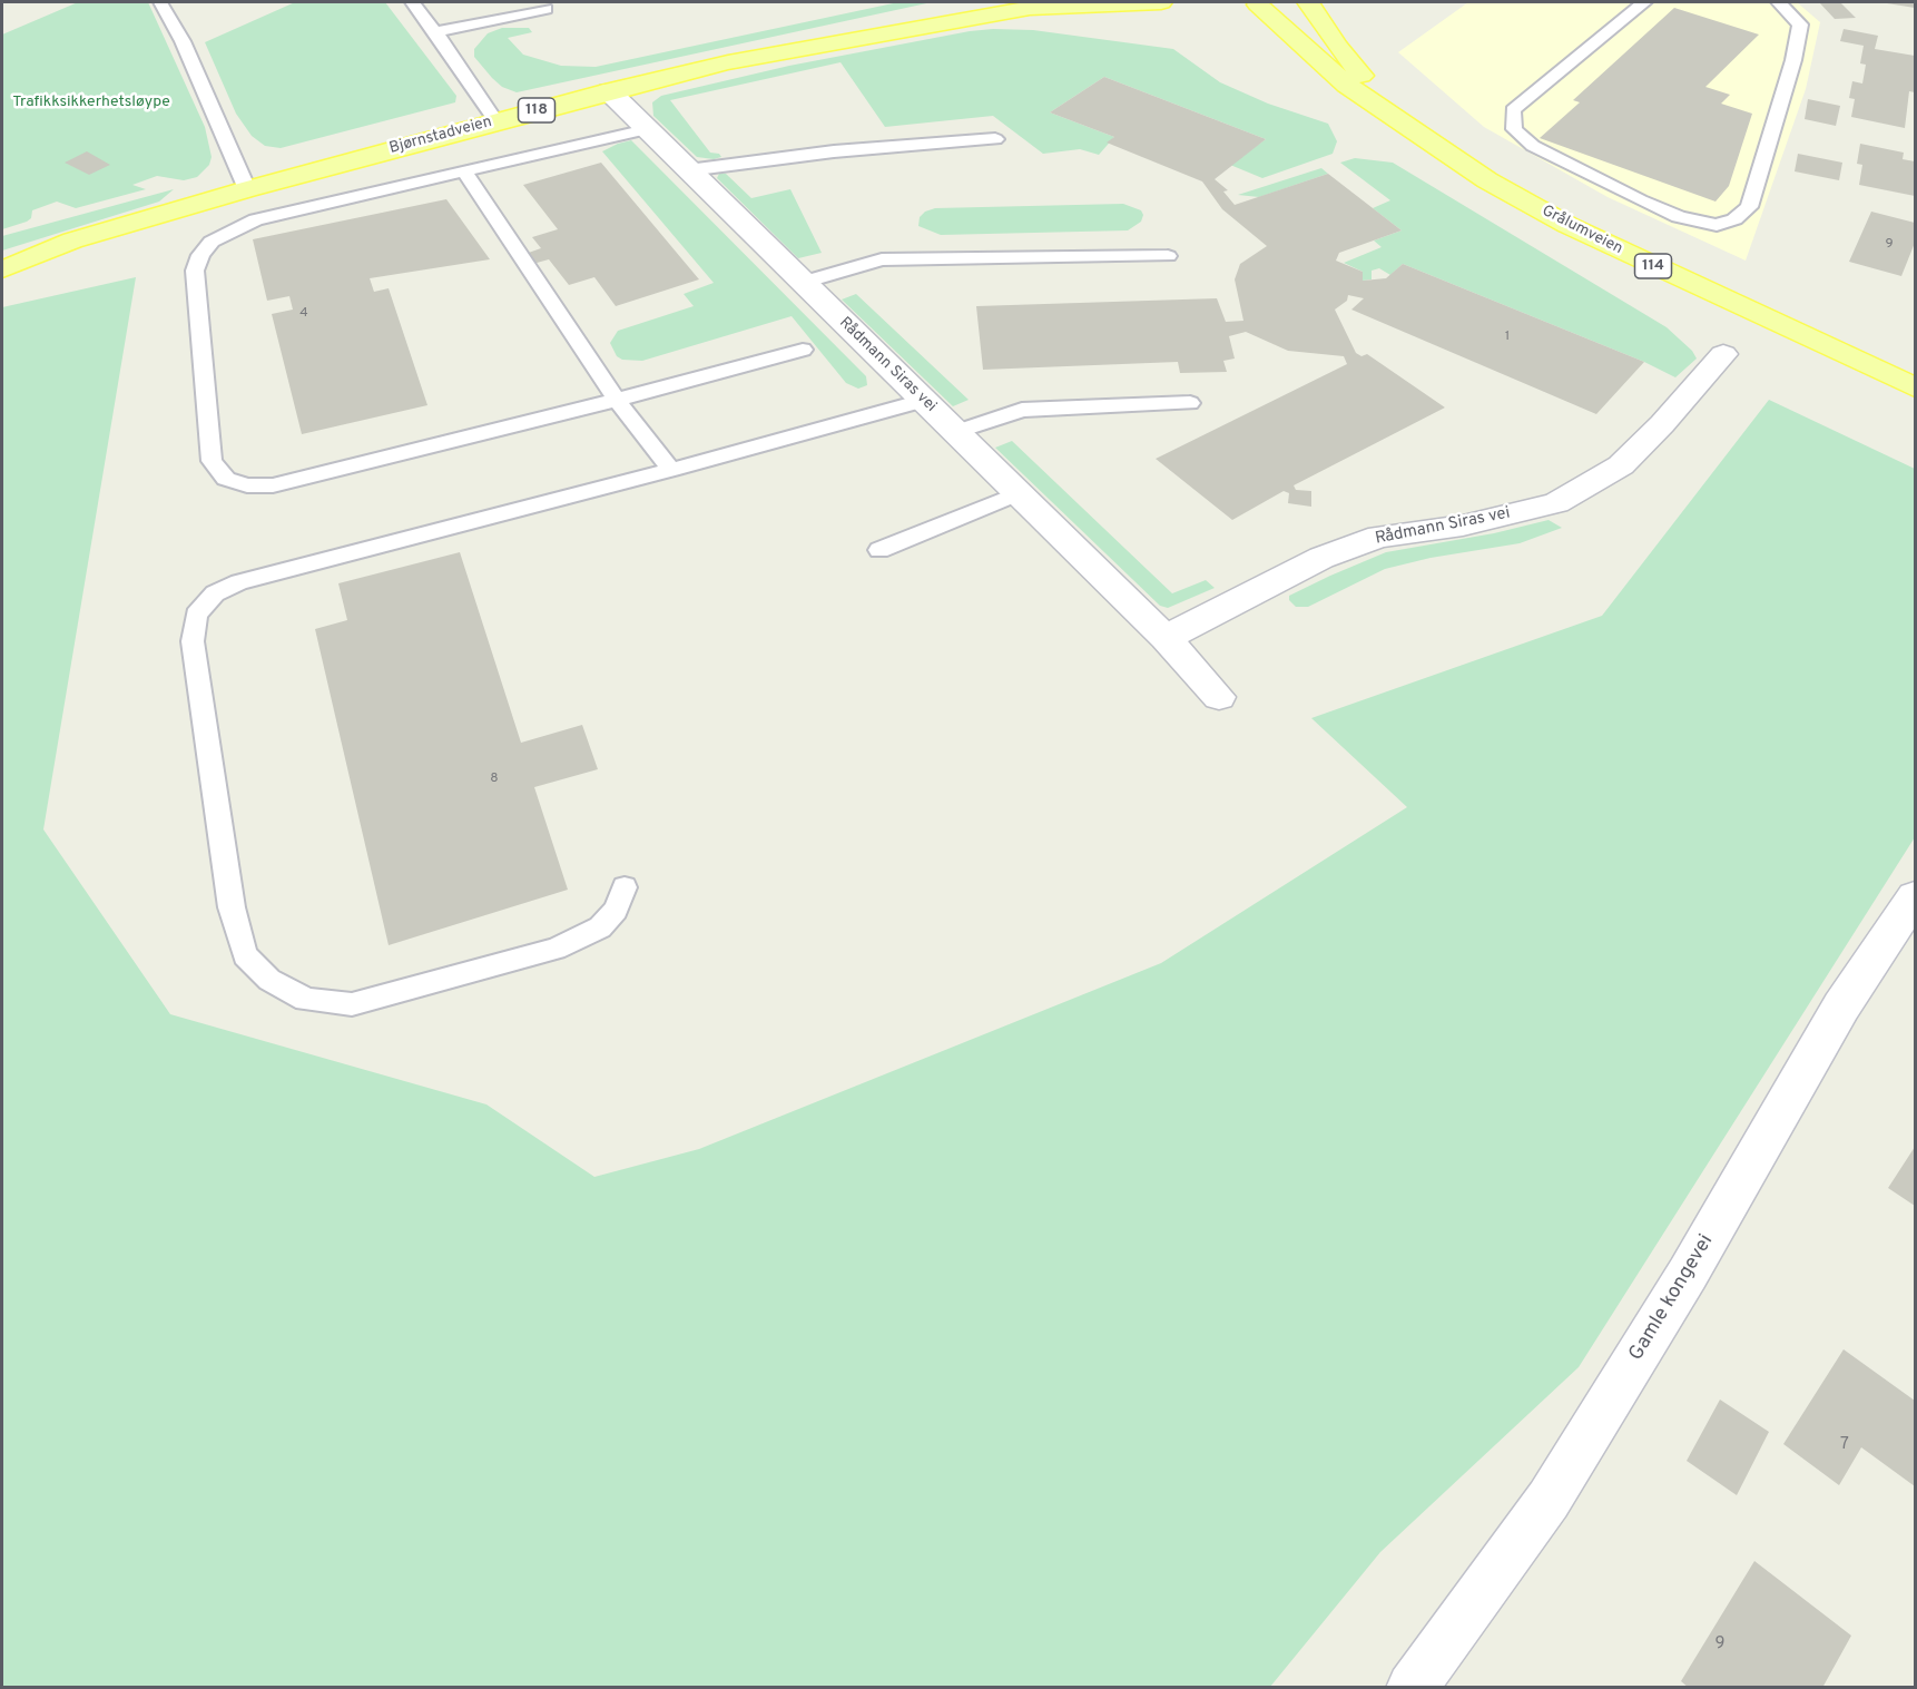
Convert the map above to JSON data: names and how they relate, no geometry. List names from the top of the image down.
{
  "streets": {
    "main road": [
      "118",
      "Bjørnstadveien",
      "Grålumveien",
      "114"
    ],
    "street": ["Rådmann Siras vei", "Gamle kongevei"]
  },
  "crossings": [
    ["118", "Bjørnstadveien"],
    ["Bjørnstadveien", "Rådmann Siras vei"],
    ["Grålumveien", "114"]
  ],
  "parks": ["Trafikksikkerhetsløype"],
  "house_numbers": [
    "9",
    "4",
    "1",
    "8",
    "7",
    "9"
  ]
}
